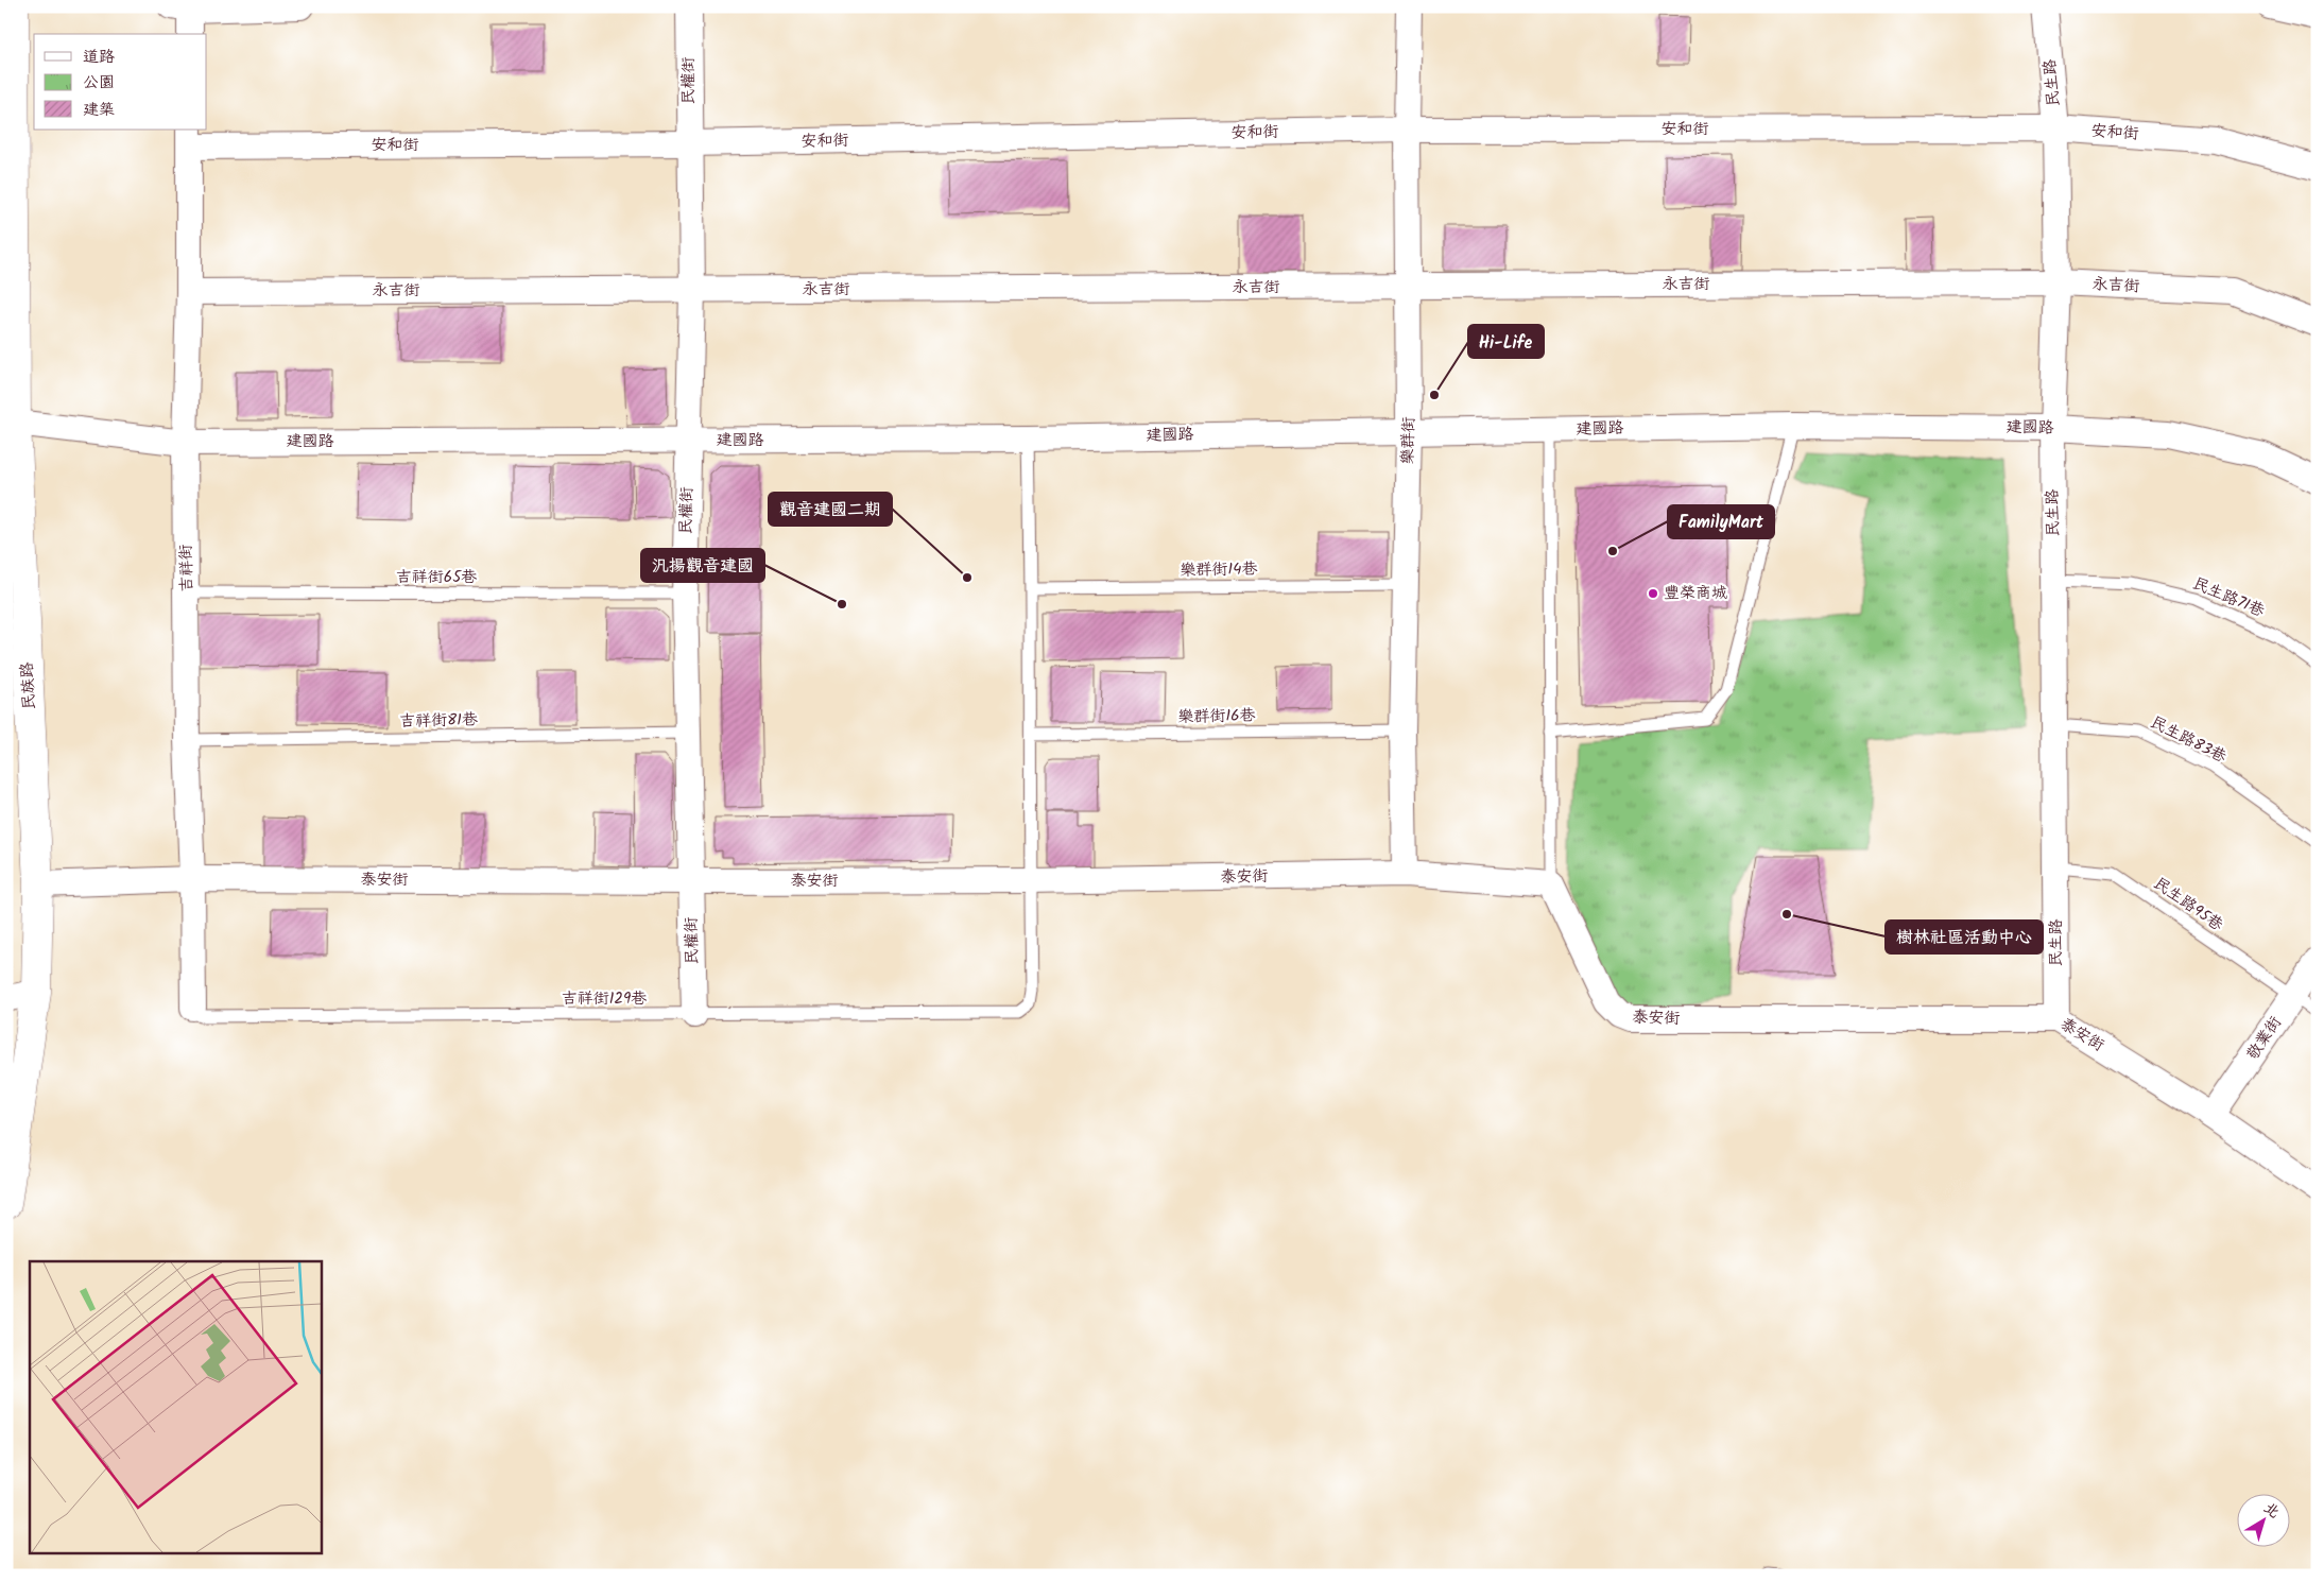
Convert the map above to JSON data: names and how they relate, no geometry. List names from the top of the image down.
{
  "streets": {
    "street": [
      "民權街",
      "民生路",
      "安和街",
      "永吉街",
      "建國路",
      "樂群街",
      "吉祥街",
      "民族路",
      "泰安街",
      "敬業街"
    ],
    "lane": [
      "樂群街14巷",
      "吉祥街65巷",
      "民生路71巷",
      "樂群街16巷",
      "吉祥街81巷",
      "民生路83巷",
      "民生路95巷",
      "吉祥街129巷"
    ]
  },
  "crossings": [
    ["民權街", "安和街"],
    ["民權街", "永吉街"],
    ["民權街", "建國路"],
    ["民權街", "吉祥街65巷"],
    ["民權街", "吉祥街81巷"],
    ["民權街", "泰安街"],
    ["民權街", "吉祥街129巷"],
    ["民生路", "安和街"],
    ["民生路", "永吉街"],
    ["民生路", "建國路"],
    ["民生路", "民生路71巷"],
    ["民生路", "民生路83巷"],
    ["民生路", "泰安街"],
    ["民生路", "民生路95巷"],
    ["安和街", "樂群街"],
    ["安和街", "吉祥街"],
    ["永吉街", "樂群街"],
    ["永吉街", "吉祥街"],
    ["建國路", "樂群街"],
    ["建國路", "吉祥街"],
    ["建國路", "民族路"],
    ["樂群街", "樂群街14巷"],
    ["樂群街", "樂群街16巷"],
    ["樂群街", "泰安街"],
    ["吉祥街", "吉祥街65巷"],
    ["吉祥街", "吉祥街81巷"],
    ["吉祥街", "泰安街"],
    ["吉祥街", "吉祥街129巷"],
    ["民族路", "泰安街"],
    ["泰安街", "吉祥街129巷"],
    ["泰安街", "敬業街"],
    ["民生路95巷", "敬業街"]
  ],
  "places": [
    "Hi-Life",
    "FamilyMart",
    "觀音建國二期",
    "豐榮商城",
    "汎揚觀音建國",
    "樹林社區活動中心"
  ],
  "legend": ["道路", "公園", "建築"],
  "north": "top right"
}
